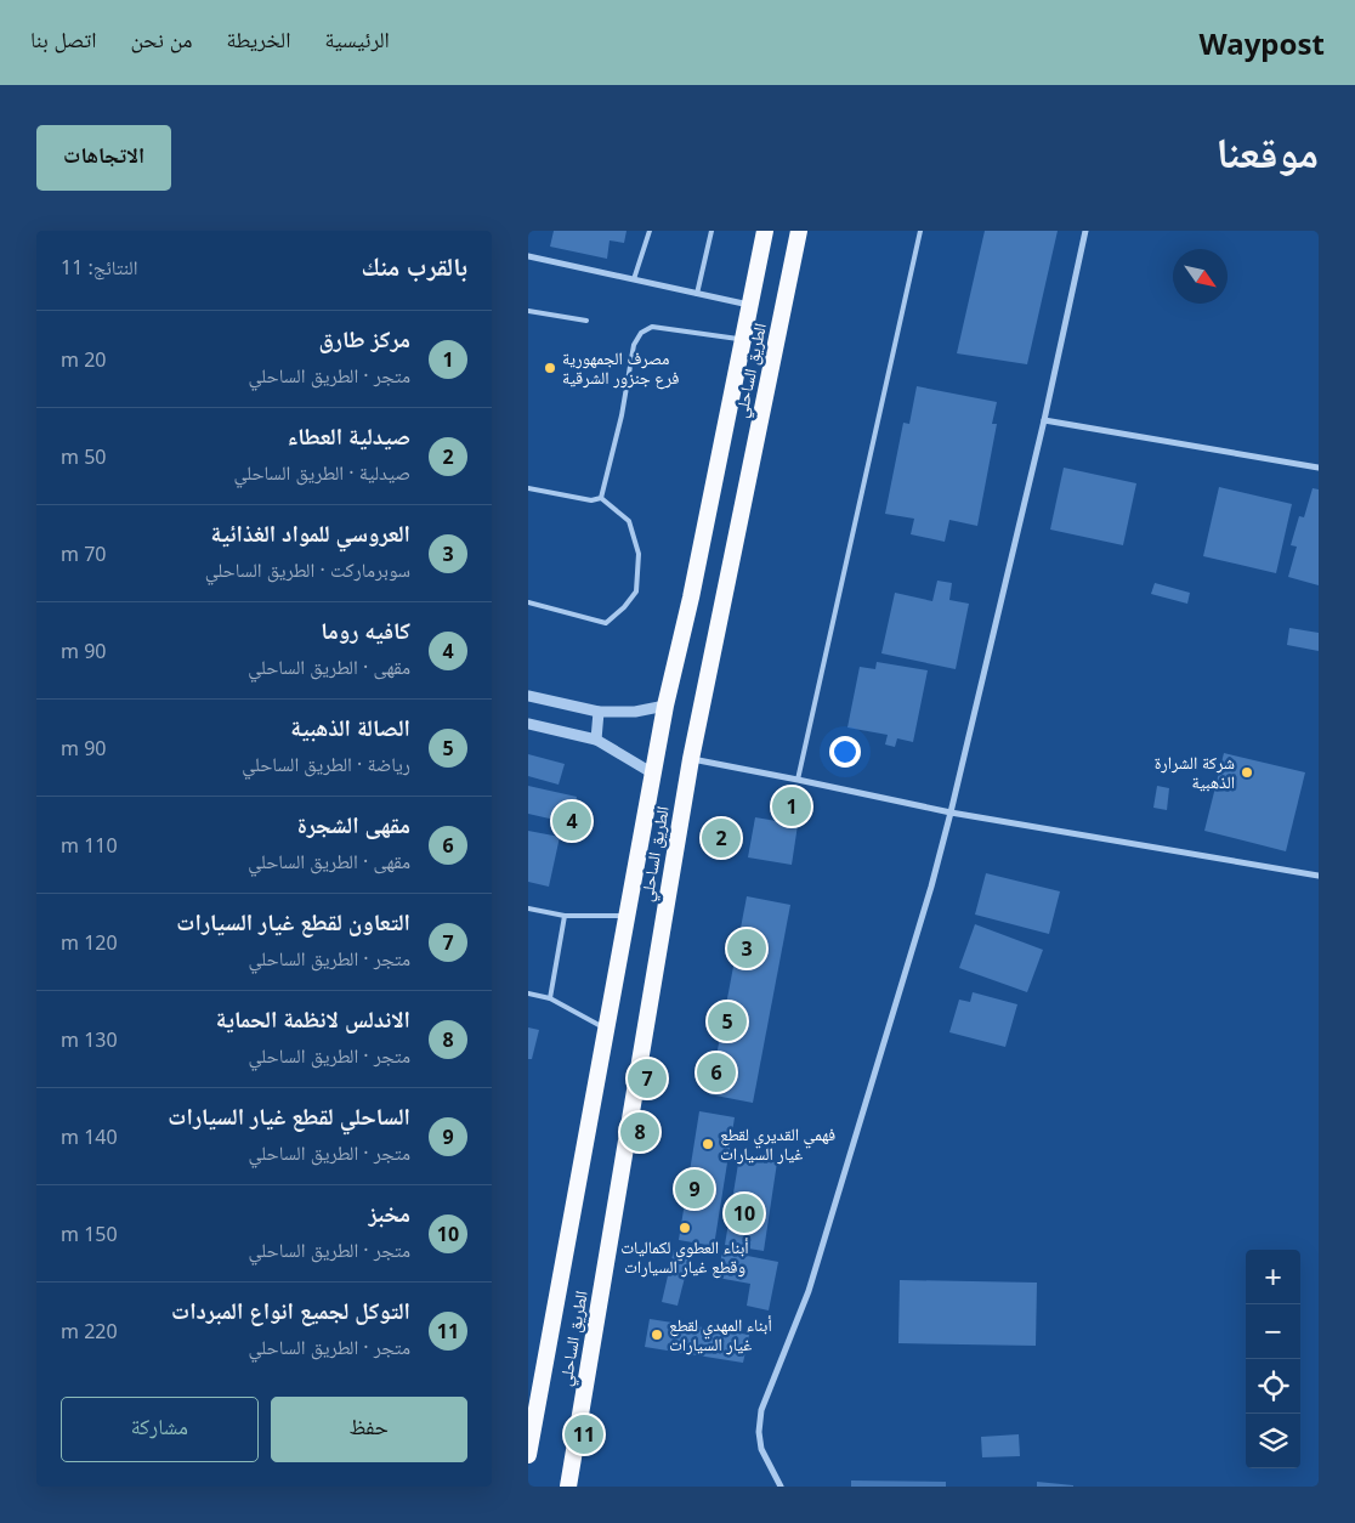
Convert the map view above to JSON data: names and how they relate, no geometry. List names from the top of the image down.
{
  "streets": {
    "highway": ["الطريق الساحلي"]
  },
  "places": [
    "مصرف الجمهورية فرع جنزور الشرقية",
    "شركة الشرارة الذهبية",
    "فهمي القديري لقطع غيار السيارات",
    "أبناء العطوي لكماليات وقطع غيار السيارات",
    "أبناء المهدي لقطع غيار السيارات"
  ],
  "north": "bottom right",
  "page": {
    "header": "Waypost",
    "nav": [
      "الرئيسية",
      "الخريطة",
      "من نحن",
      "اتصل بنا"
    ],
    "title": "موقعنا",
    "buttons": [
      "الاتجاهات",
      ["حفظ", "مشاركة"]
    ],
    "heading": ["بالقرب منك", "النتائج: 11"],
    "list": [
      {
        "mark": "1",
        "name": "مركز طارق",
        "note": "متجر · الطريق الساحلي",
        "value": "20 m"
      },
      {
        "mark": "2",
        "name": "صيدلية العطاء",
        "note": "صيدلية · الطريق الساحلي",
        "value": "50 m"
      },
      {
        "mark": "3",
        "name": "العروسي للمواد الغذائية",
        "note": "سوبرماركت · الطريق الساحلي",
        "value": "70 m"
      },
      {
        "mark": "4",
        "name": "كافيه روما",
        "note": "مقهى · الطريق الساحلي",
        "value": "90 m"
      },
      {
        "mark": "5",
        "name": "الصالة الذهبية",
        "note": "رياضة · الطريق الساحلي",
        "value": "90 m"
      },
      {
        "mark": "6",
        "name": "مقهى الشجرة",
        "note": "مقهى · الطريق الساحلي",
        "value": "110 m"
      },
      {
        "mark": "7",
        "name": "التعاون لقطع غيار السيارات",
        "note": "متجر · الطريق الساحلي",
        "value": "120 m"
      },
      {
        "mark": "8",
        "name": "الاندلس لانظمة الحماية",
        "note": "متجر · الطريق الساحلي",
        "value": "130 m"
      },
      {
        "mark": "9",
        "name": "الساحلي لقطع غيار السيارات",
        "note": "متجر · الطريق الساحلي",
        "value": "140 m"
      },
      {
        "mark": "10",
        "name": "مخبز",
        "note": "متجر · الطريق الساحلي",
        "value": "150 m"
      },
      {
        "mark": "11",
        "name": "التوكل لجميع انواع المبردات",
        "note": "متجر · الطريق الساحلي",
        "value": "220 m"
      }
    ],
    "pins": [
      "1",
      "4",
      "2",
      "3",
      "5",
      "6",
      "7",
      "8",
      "9",
      "10",
      "11"
    ],
    "map_buttons": ["+", "−"]
  }
}
